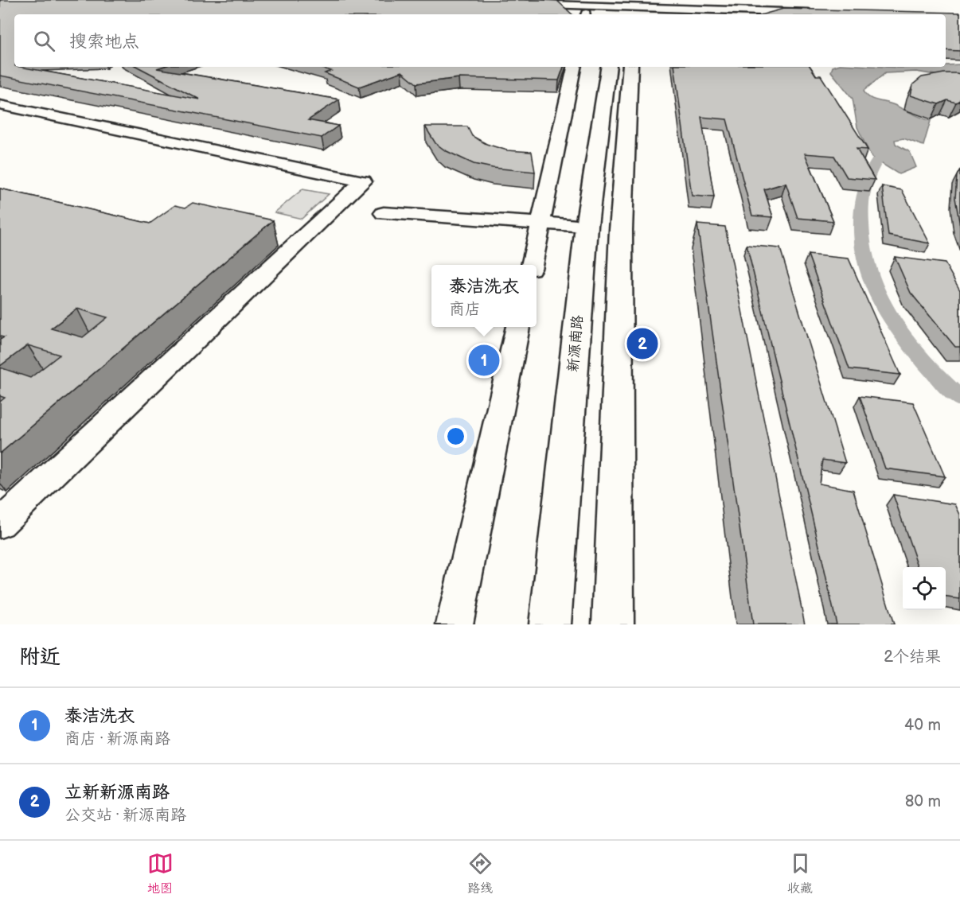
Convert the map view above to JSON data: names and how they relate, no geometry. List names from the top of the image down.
{
  "streets": {
    "main road": ["新源南路"]
  },
  "page": {
    "search": "搜索地点",
    "popup": ["泰洁洗衣", "商店"],
    "pins": ["2", "1"],
    "heading": ["附近", "2个结果"],
    "list": [
      {
        "mark": "1",
        "name": "泰洁洗衣",
        "note": "商店 · 新源南路",
        "value": "40 m"
      },
      {
        "mark": "2",
        "name": "立新新源南路",
        "note": "公交站 · 新源南路",
        "value": "80 m"
      }
    ],
    "nav": ["地图", "路线", "收藏"]
  }
}
